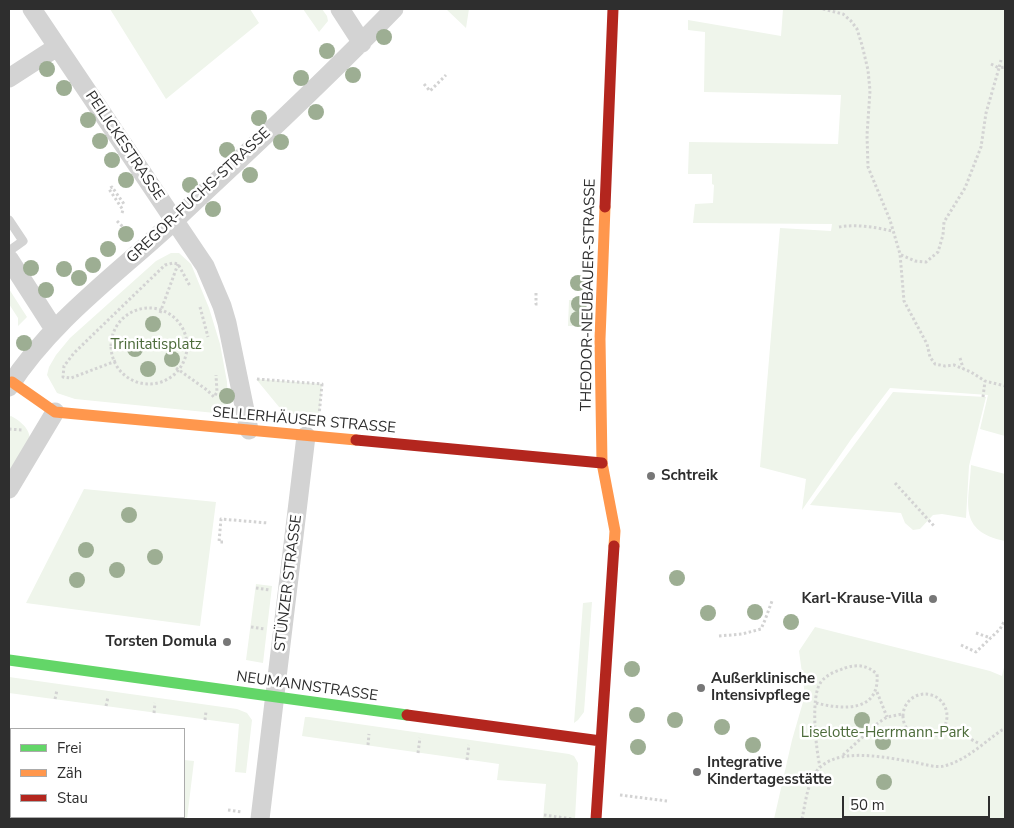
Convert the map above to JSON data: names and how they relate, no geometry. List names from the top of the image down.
{
  "streets": {
    "street": [
      "PEILICKESTRASSE",
      "GREGOR-FUCHS-STRASSE",
      "THEODOR-NEUBAUER-STRASSE",
      "SELLERHÄUSER STRASSE",
      "STÜNZER STRASSE",
      "NEUMANNSTRASSE"
    ]
  },
  "crossings": [
    ["PEILICKESTRASSE", "GREGOR-FUCHS-STRASSE"],
    ["PEILICKESTRASSE", "SELLERHÄUSER STRASSE"],
    ["GREGOR-FUCHS-STRASSE", "SELLERHÄUSER STRASSE"],
    ["THEODOR-NEUBAUER-STRASSE", "SELLERHÄUSER STRASSE"],
    ["THEODOR-NEUBAUER-STRASSE", "NEUMANNSTRASSE"],
    ["SELLERHÄUSER STRASSE", "STÜNZER STRASSE"],
    ["STÜNZER STRASSE", "NEUMANNSTRASSE"]
  ],
  "parks": ["Trinitatisplatz", "Liselotte-Herrmann-Park"],
  "places": [
    "Schtreik",
    "Karl-Krause-Villa",
    "Torsten Domula",
    "Außerklinische Intensivpflege",
    "Integrative Kindertagesstätte"
  ],
  "legend": ["Frei", "Zäh", "Stau"],
  "scale_bar": "50 m"
}
